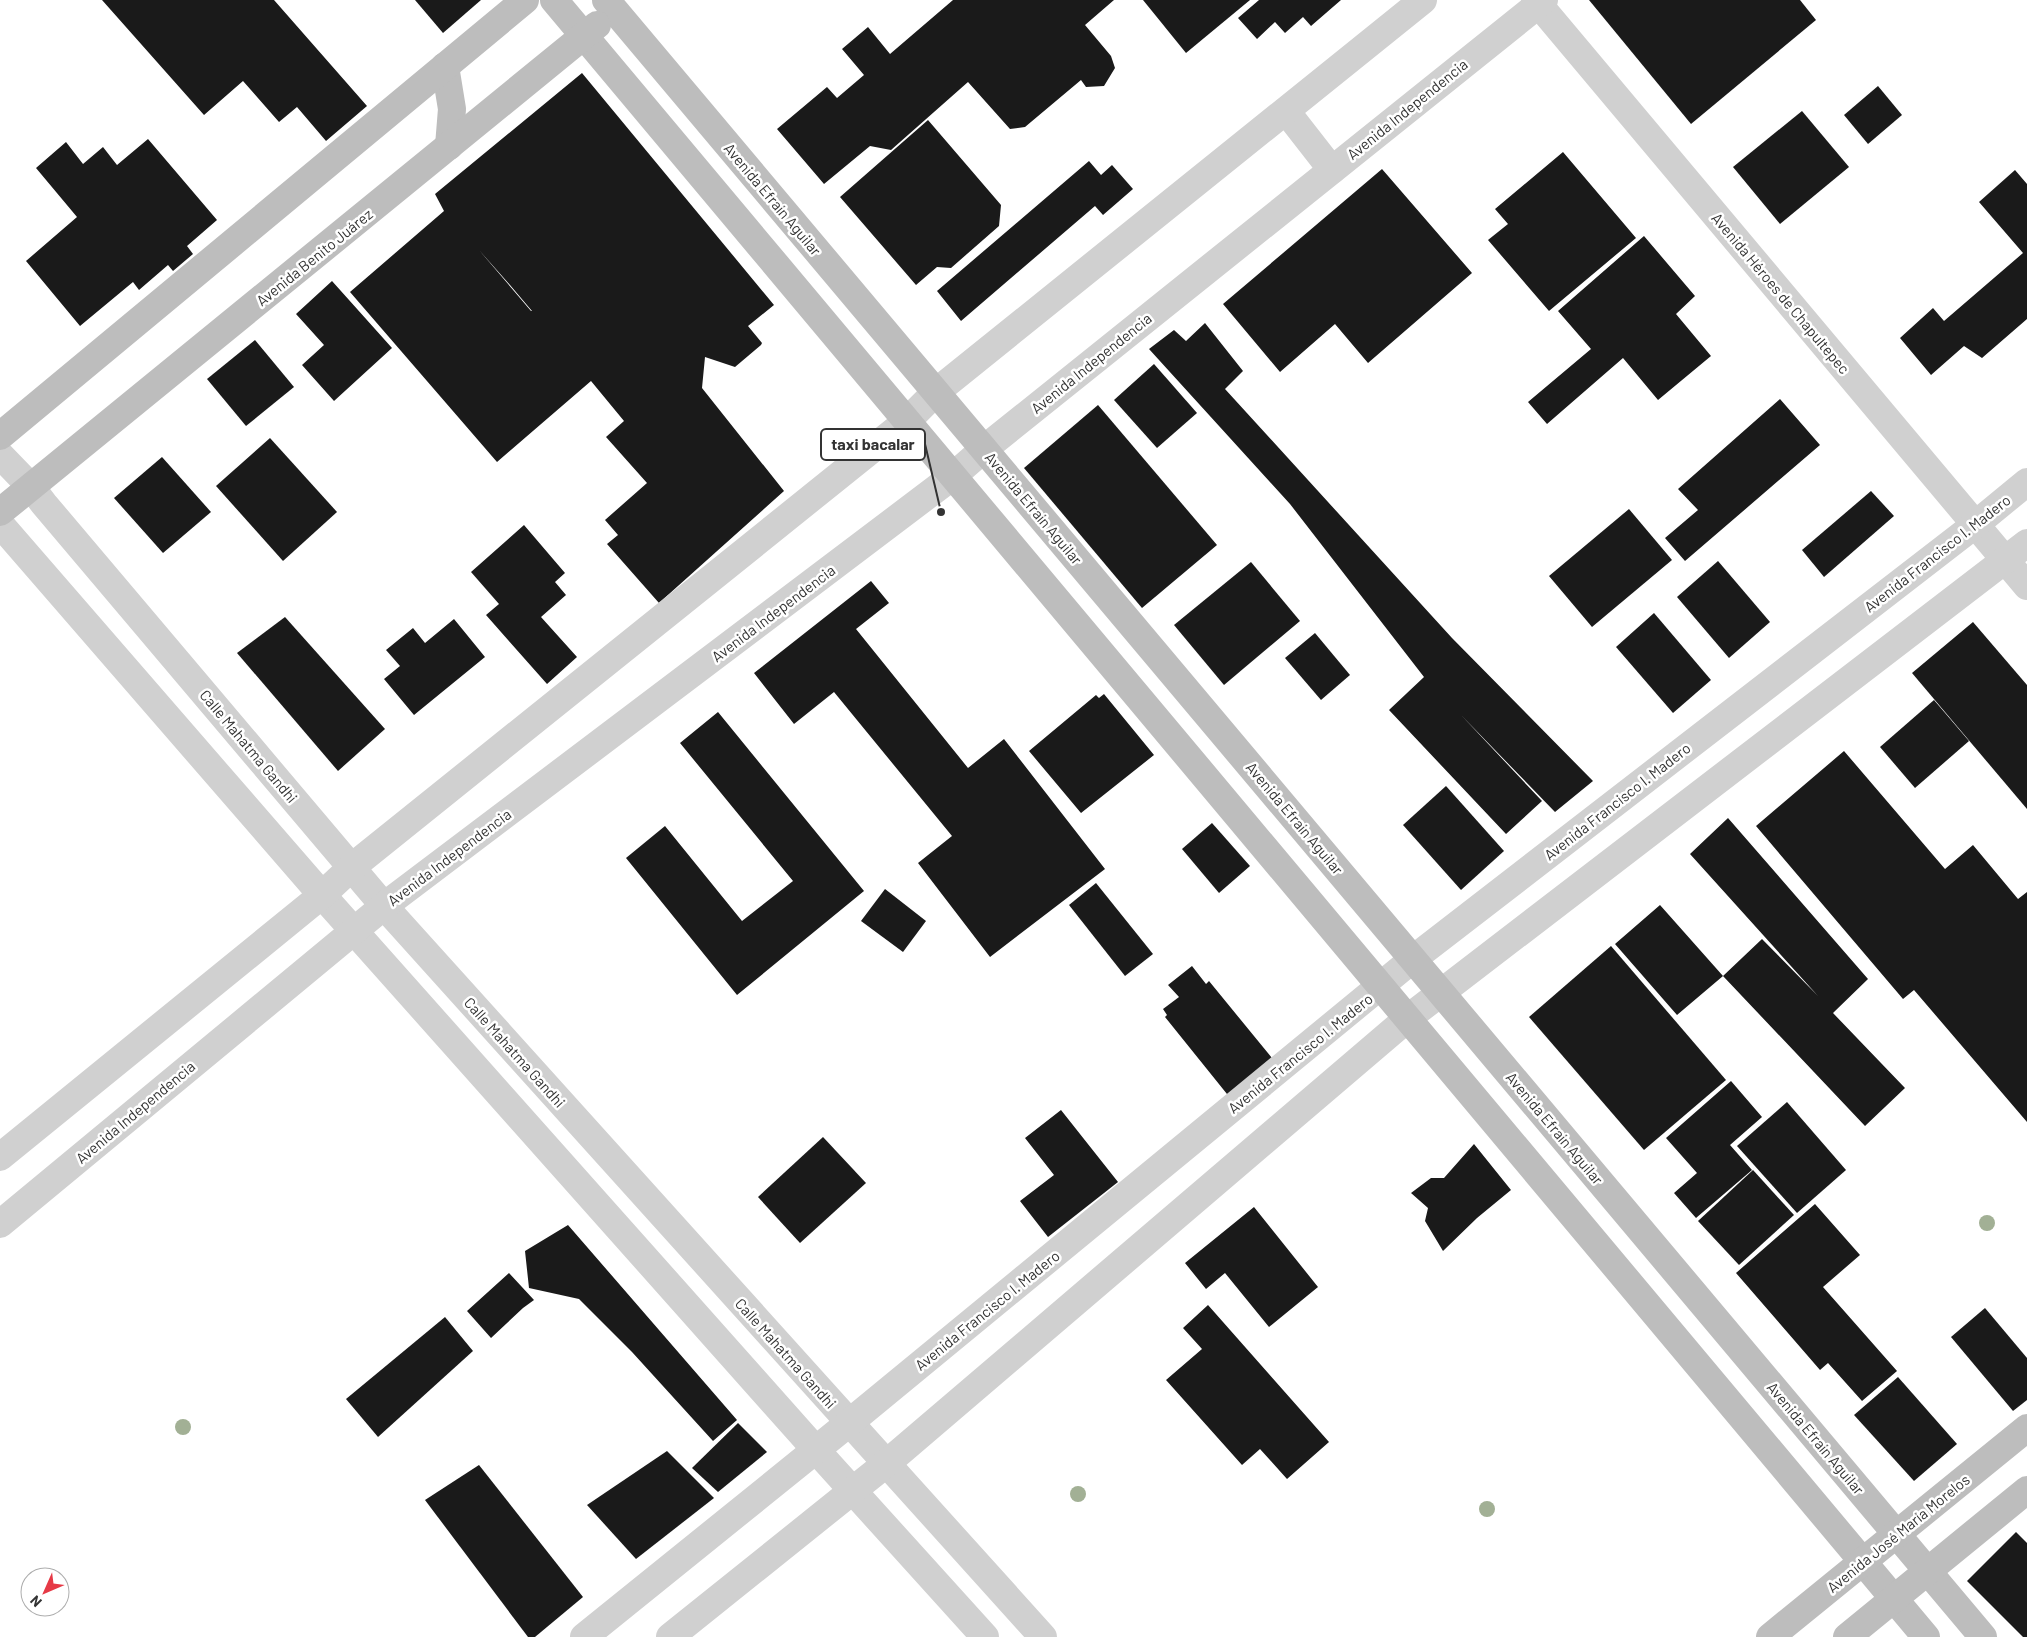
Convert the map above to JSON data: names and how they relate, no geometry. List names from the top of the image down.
{
  "streets": {
    "main road": ["Avenida Efraín Aguilar", "Avenida Benito Juárez", "Avenida José María Morelos"],
    "street": [
      "Avenida Independencia",
      "Avenida Héroes de Chapultepec",
      "Avenida Francisco I. Madero",
      "Calle Mahatma Gandhi"
    ]
  },
  "crossings": [
    ["Avenida Independencia", "Avenida Efraín Aguilar"],
    ["Avenida Independencia", "Avenida Héroes de Chapultepec"],
    ["Avenida Independencia", "Calle Mahatma Gandhi"],
    ["Avenida Efraín Aguilar", "Avenida Benito Juárez"],
    ["Avenida Efraín Aguilar", "Avenida Francisco I. Madero"],
    ["Avenida Efraín Aguilar", "Avenida José María Morelos"],
    ["Avenida Benito Juárez", "Calle Mahatma Gandhi"],
    ["Avenida Héroes de Chapultepec", "Avenida Francisco I. Madero"],
    ["Avenida Francisco I. Madero", "Calle Mahatma Gandhi"]
  ],
  "places": ["taxi bacalar"],
  "north": "bottom left"
}
